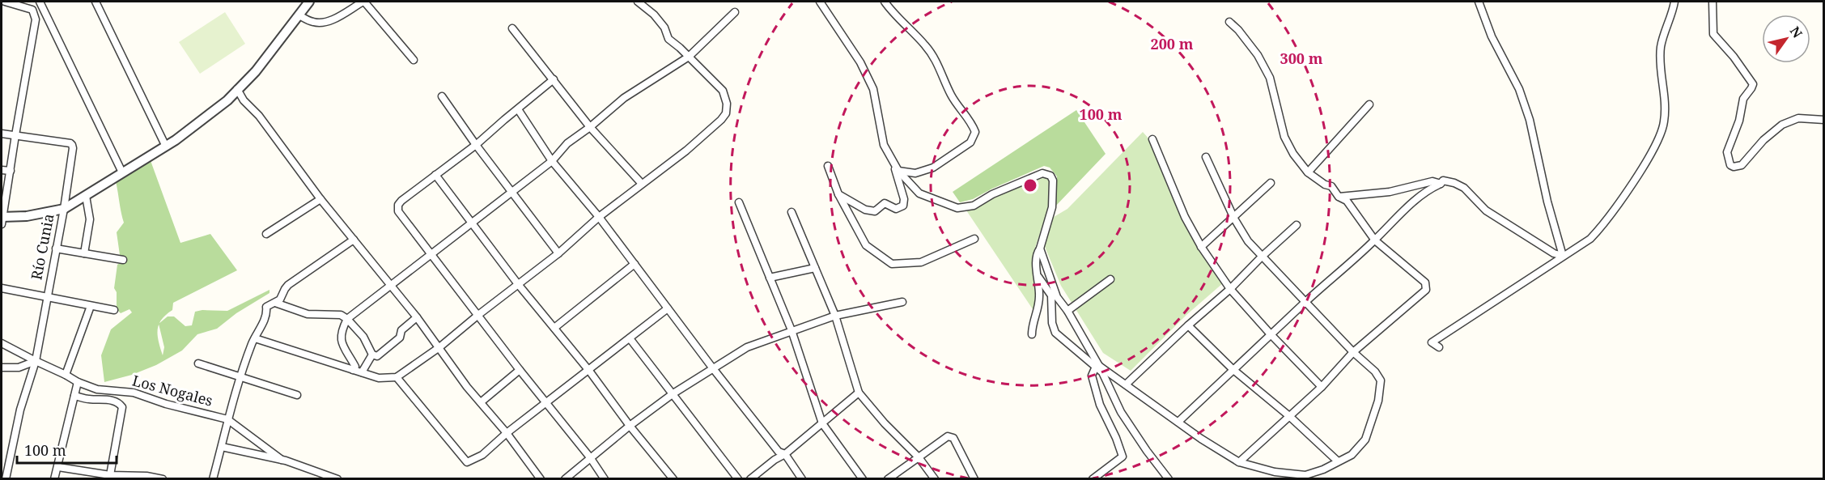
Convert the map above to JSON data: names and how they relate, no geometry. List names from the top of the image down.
{
  "streets": {
    "street": ["Río Cunia", "Los Nogales"]
  },
  "crossings": [
    ["Río Cunia", "Los Nogales"]
  ],
  "scale_bar": "100 m",
  "north": "top right",
  "rings": ["200 m", "300 m", "100 m"]
}
